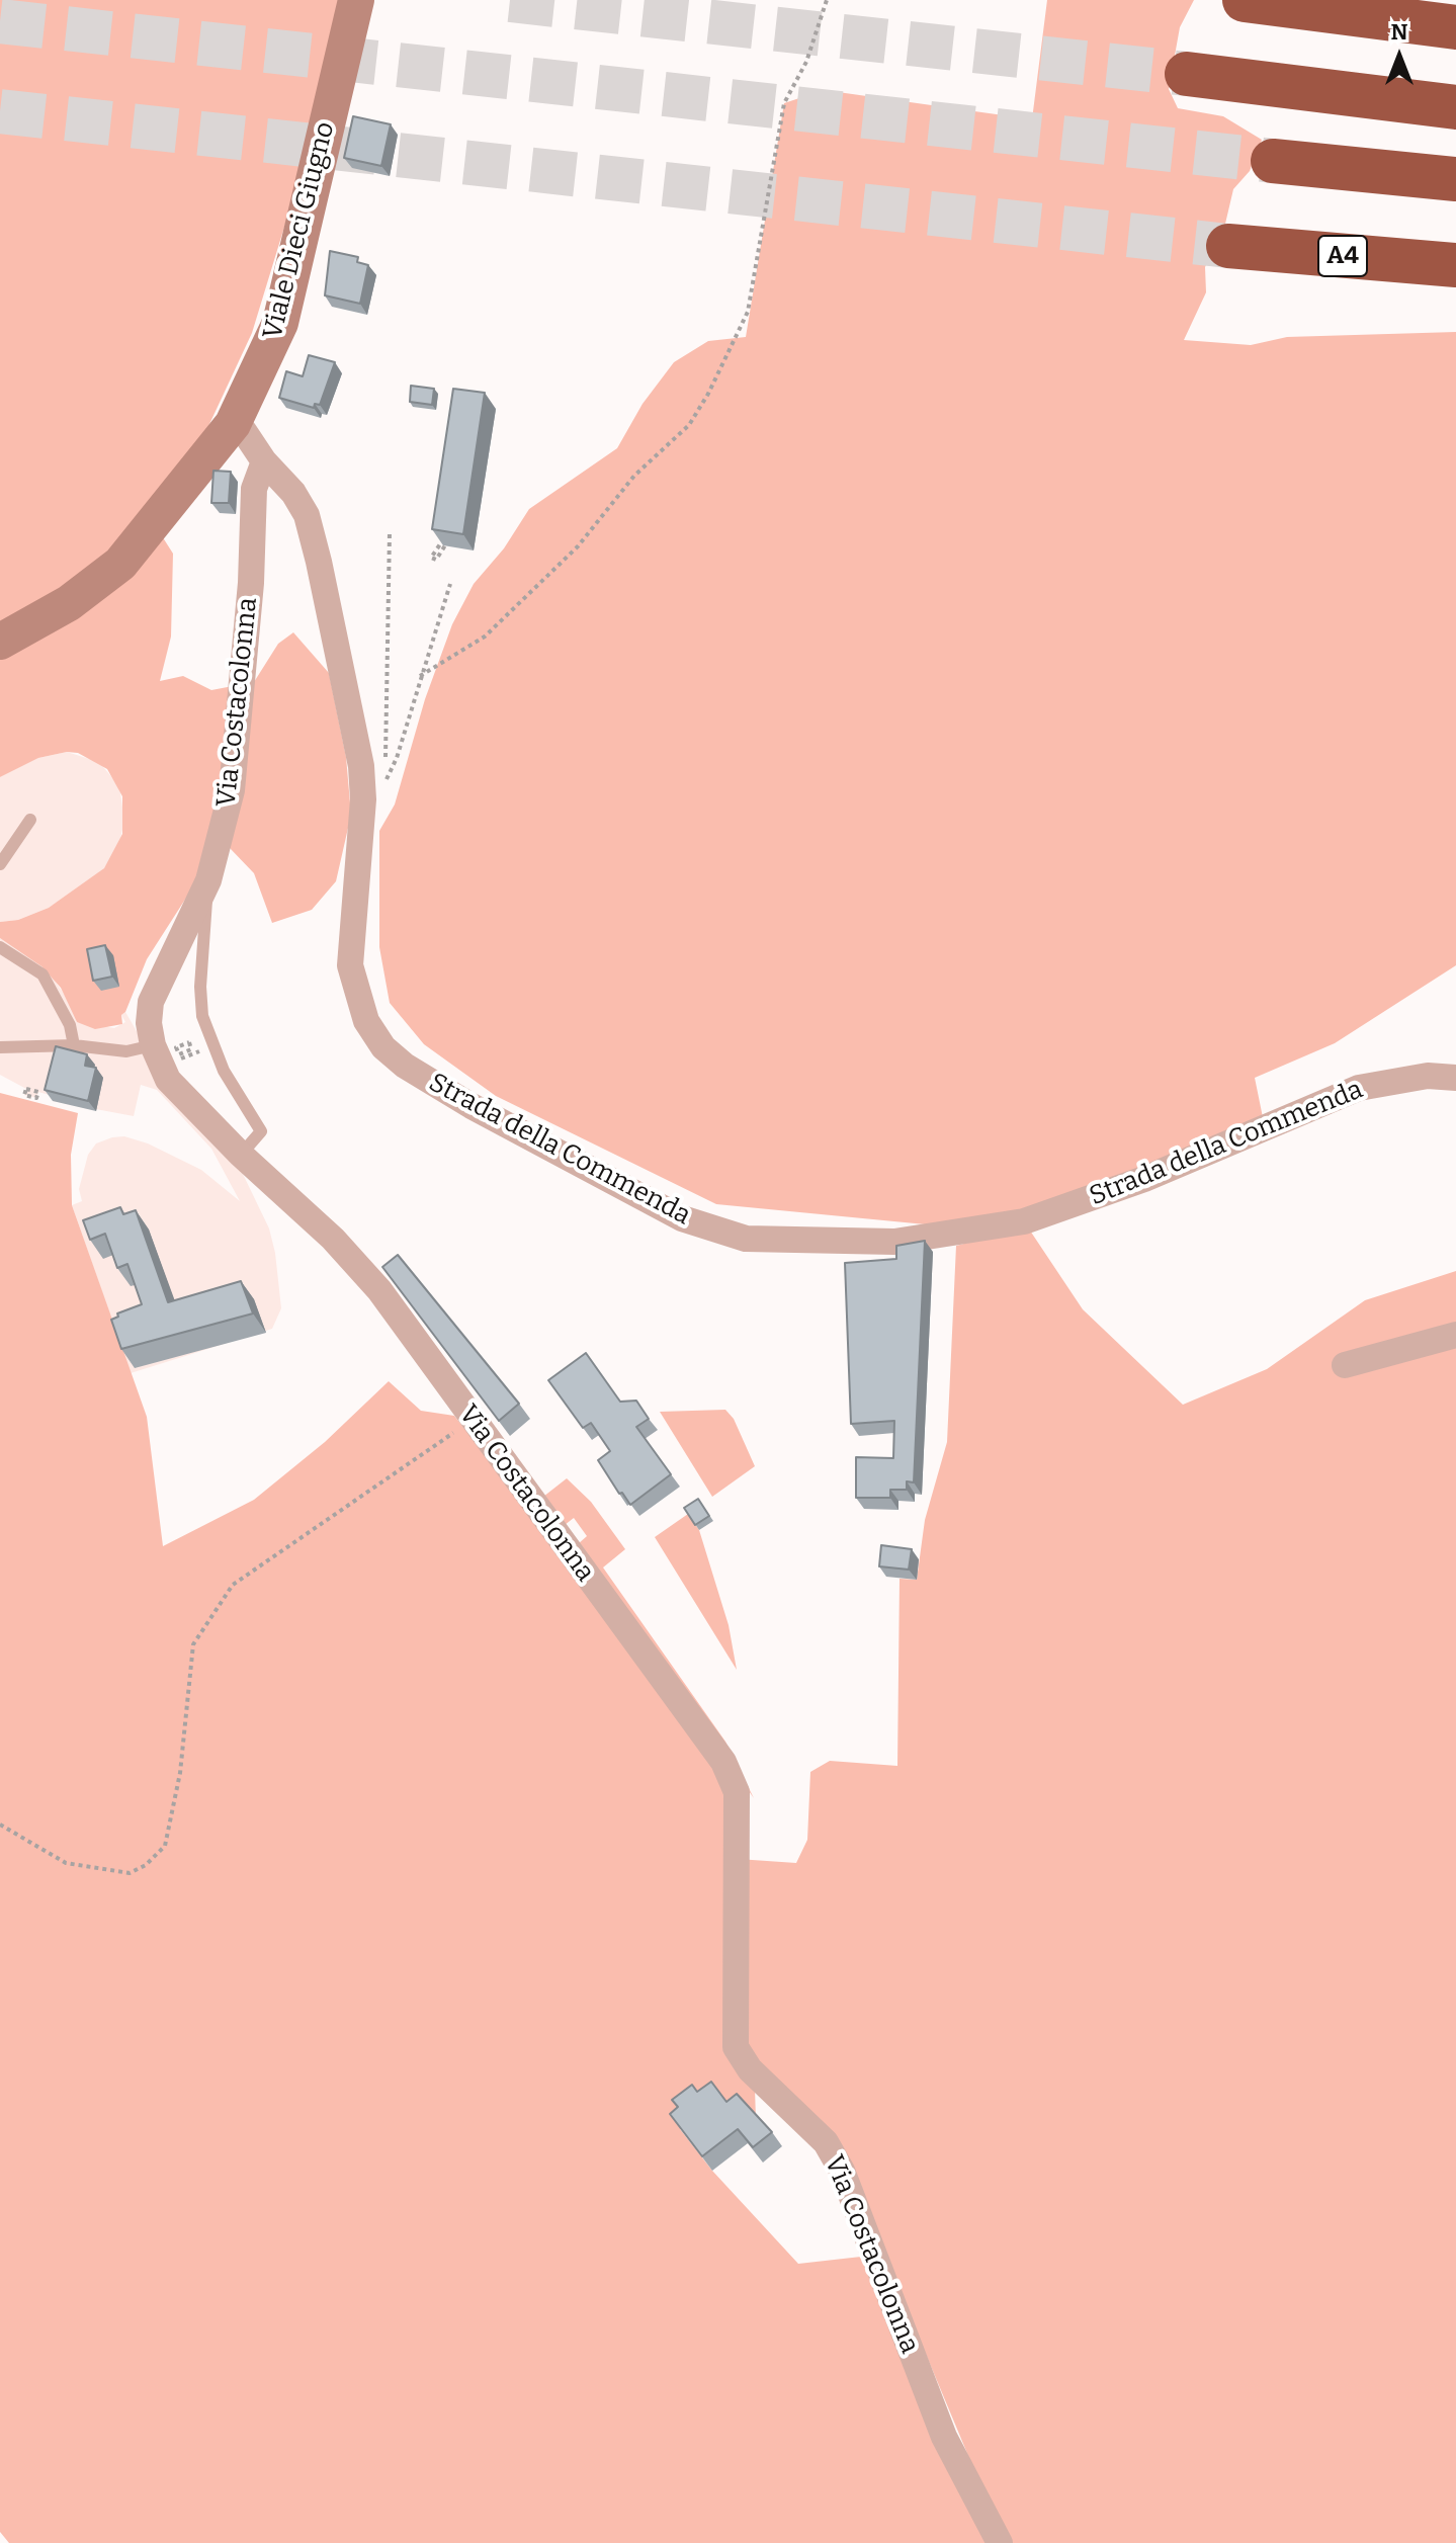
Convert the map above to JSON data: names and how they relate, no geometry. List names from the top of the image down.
{
  "streets": {
    "highway": ["A4"],
    "main road": ["Viale Dieci Giugno"],
    "street": ["Via Costacolonna", "Strada della Commenda"]
  },
  "crossings": [
    ["Viale Dieci Giugno", "Strada della Commenda"],
    ["Via Costacolonna", "Strada della Commenda"]
  ],
  "north": "top"
}
